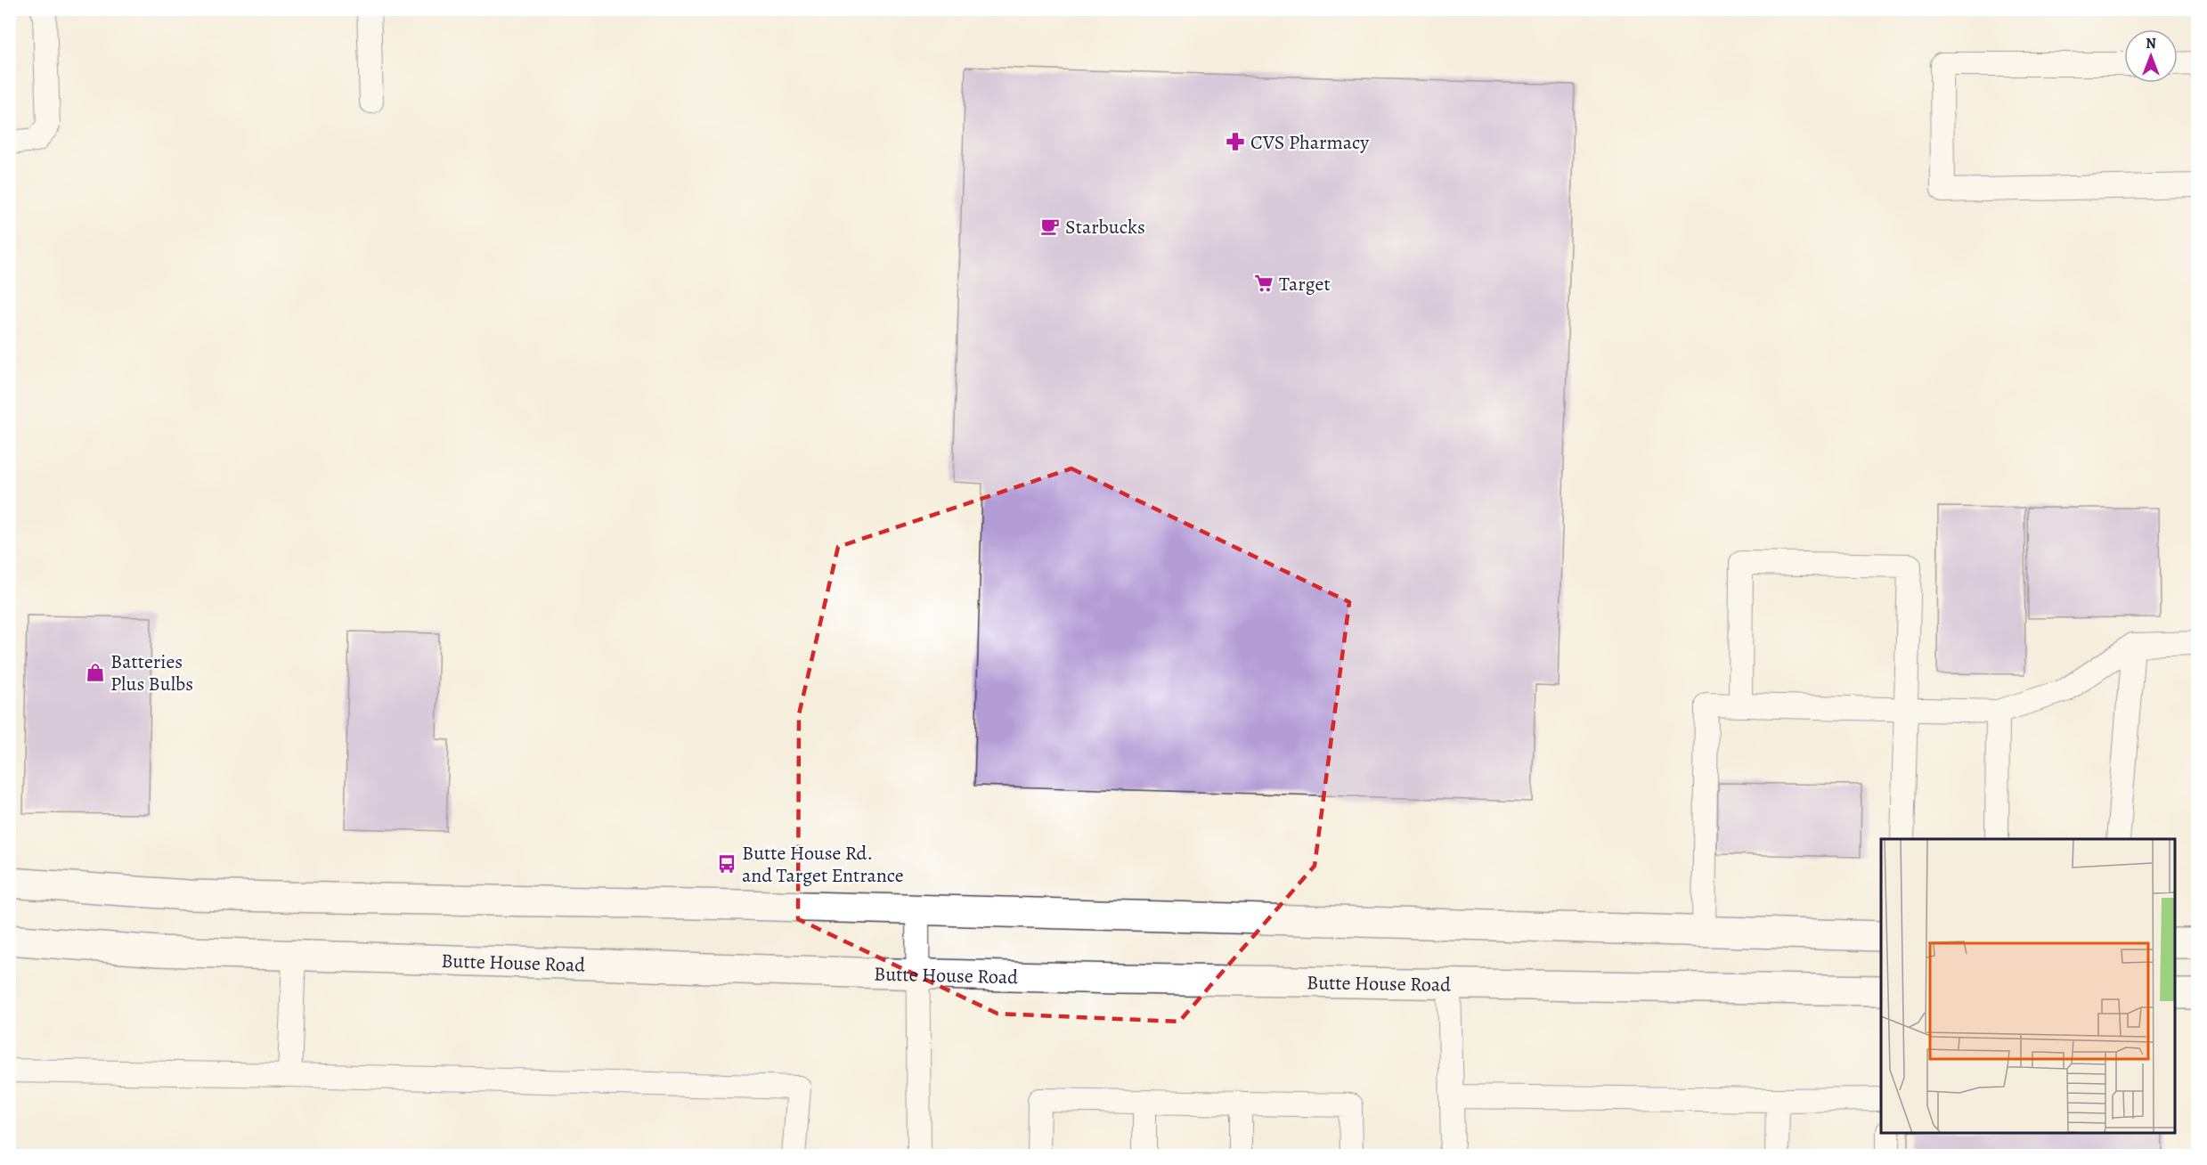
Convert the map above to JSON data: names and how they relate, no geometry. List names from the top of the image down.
{
  "streets": {
    "main road": ["Butte House Road"]
  },
  "places": {
    "pharmacy": ["CVS Pharmacy"],
    "cafe": ["Starbucks"],
    "supermarket": ["Target"],
    "shop": ["Batteries Plus Bulbs"],
    "bus stop": ["Butte House Rd. and Target Entrance"]
  },
  "north": "top"
}
